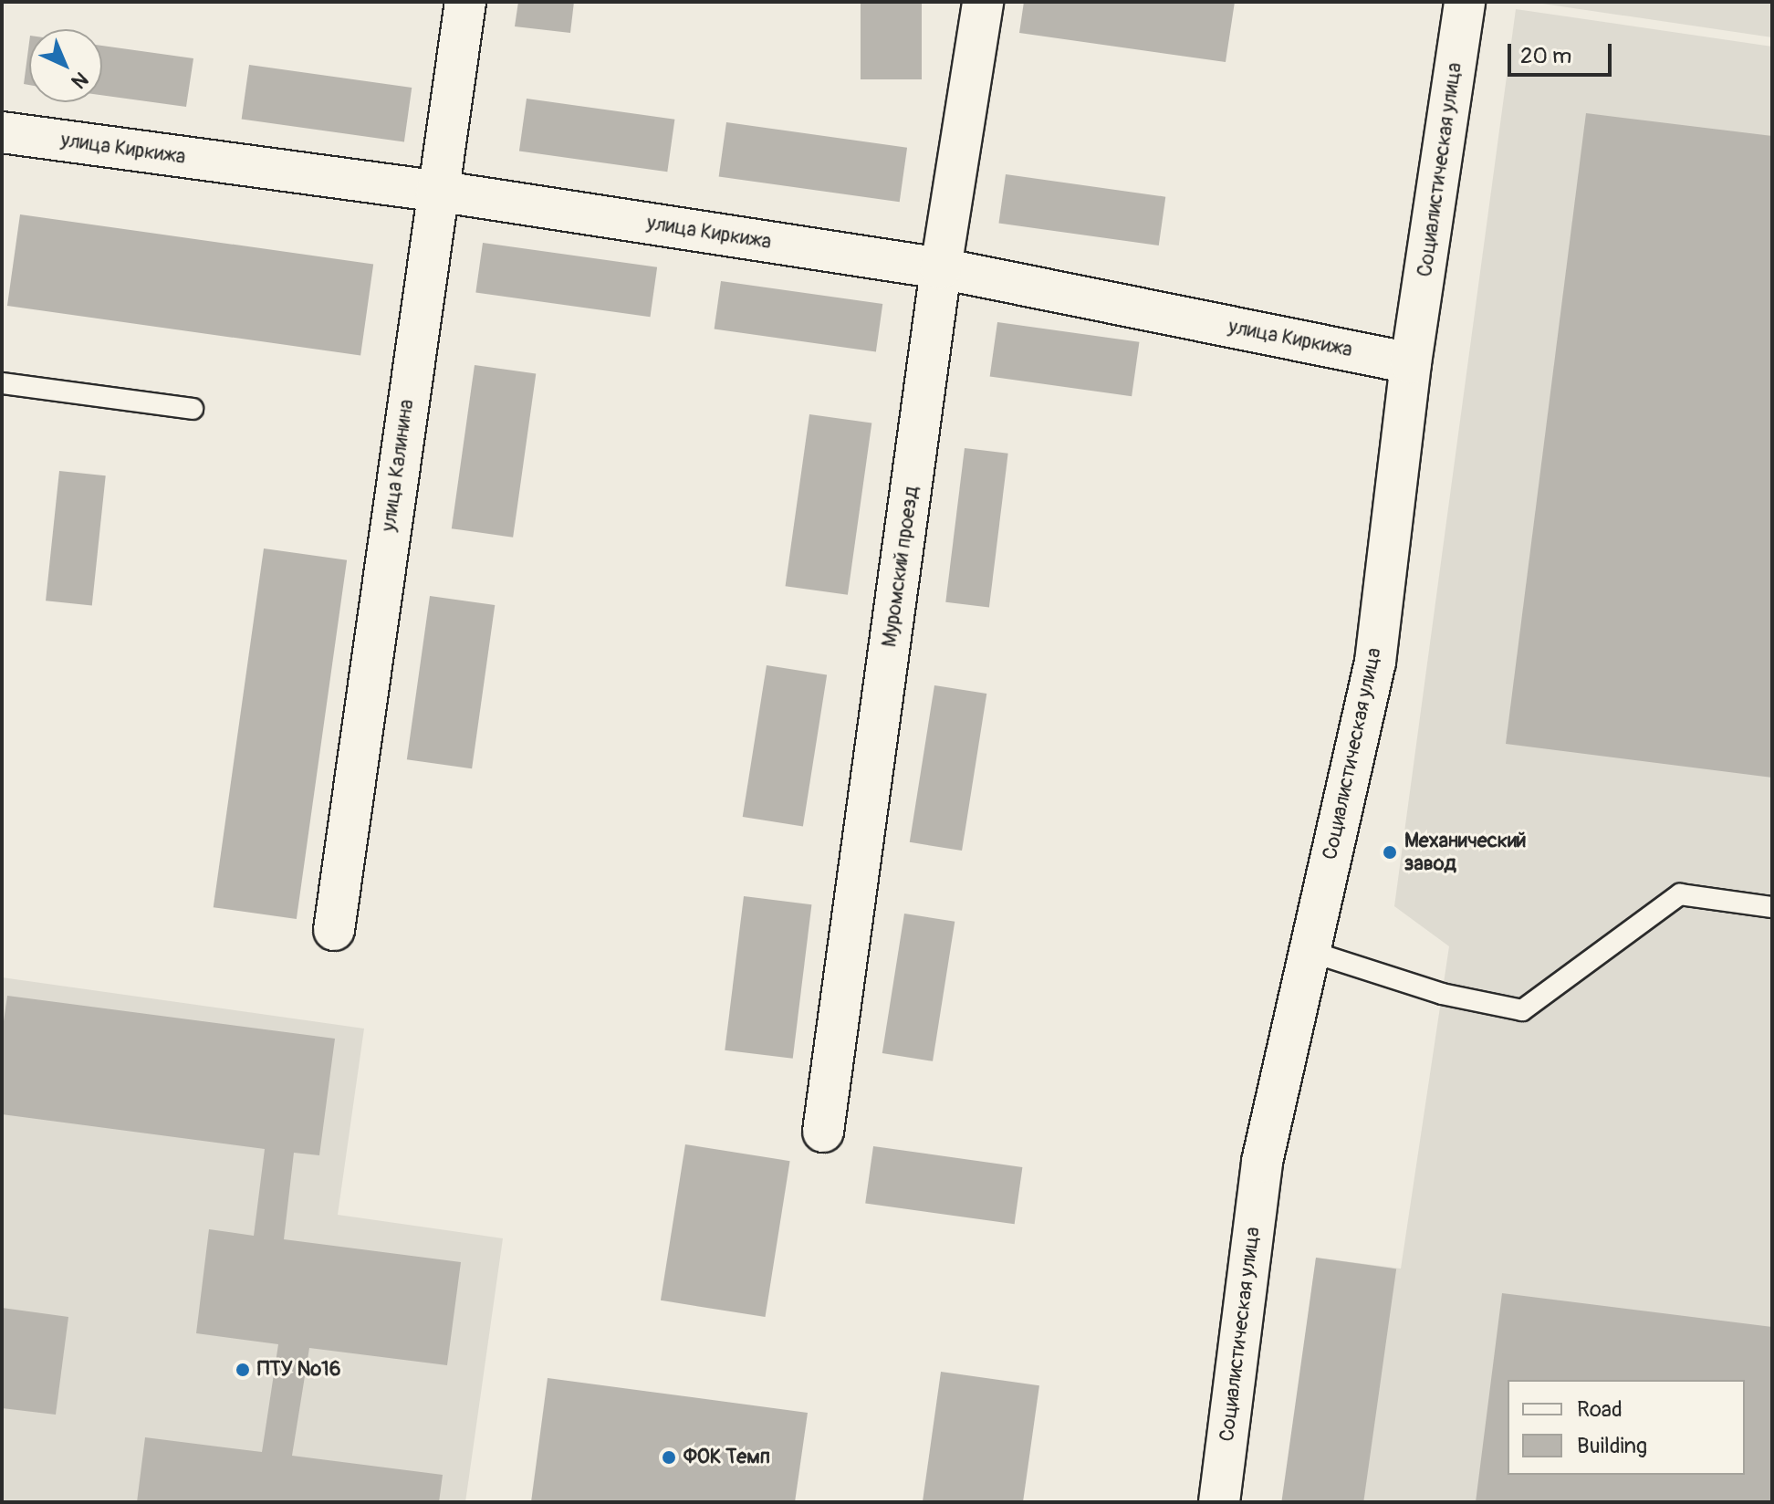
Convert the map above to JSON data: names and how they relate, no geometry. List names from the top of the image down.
{
  "streets": {
    "street": [
      "улица Киркижа",
      "Социалистическая улица",
      "улица Калинина",
      "Муромский проезд"
    ]
  },
  "crossings": [
    ["улица Киркижа", "Социалистическая улица"],
    ["улица Киркижа", "улица Калинина"],
    ["улица Киркижа", "Муромский проезд"]
  ],
  "places": ["Механический завод", "ПТУ №16", "ФОК Темп"],
  "legend": ["Road", "Building"],
  "scale_bar": "20 m",
  "north": "bottom right"
}
